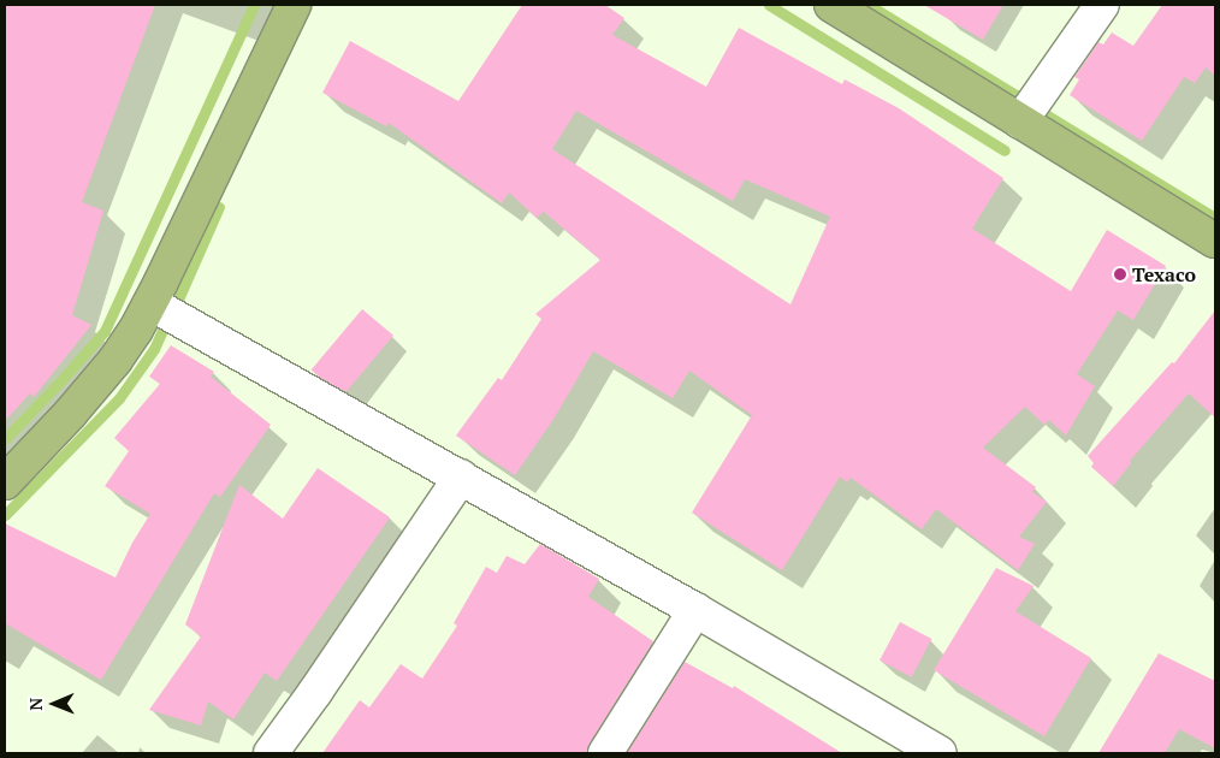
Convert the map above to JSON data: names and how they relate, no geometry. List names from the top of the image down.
{
  "places": ["Texaco"],
  "north": "left"
}
